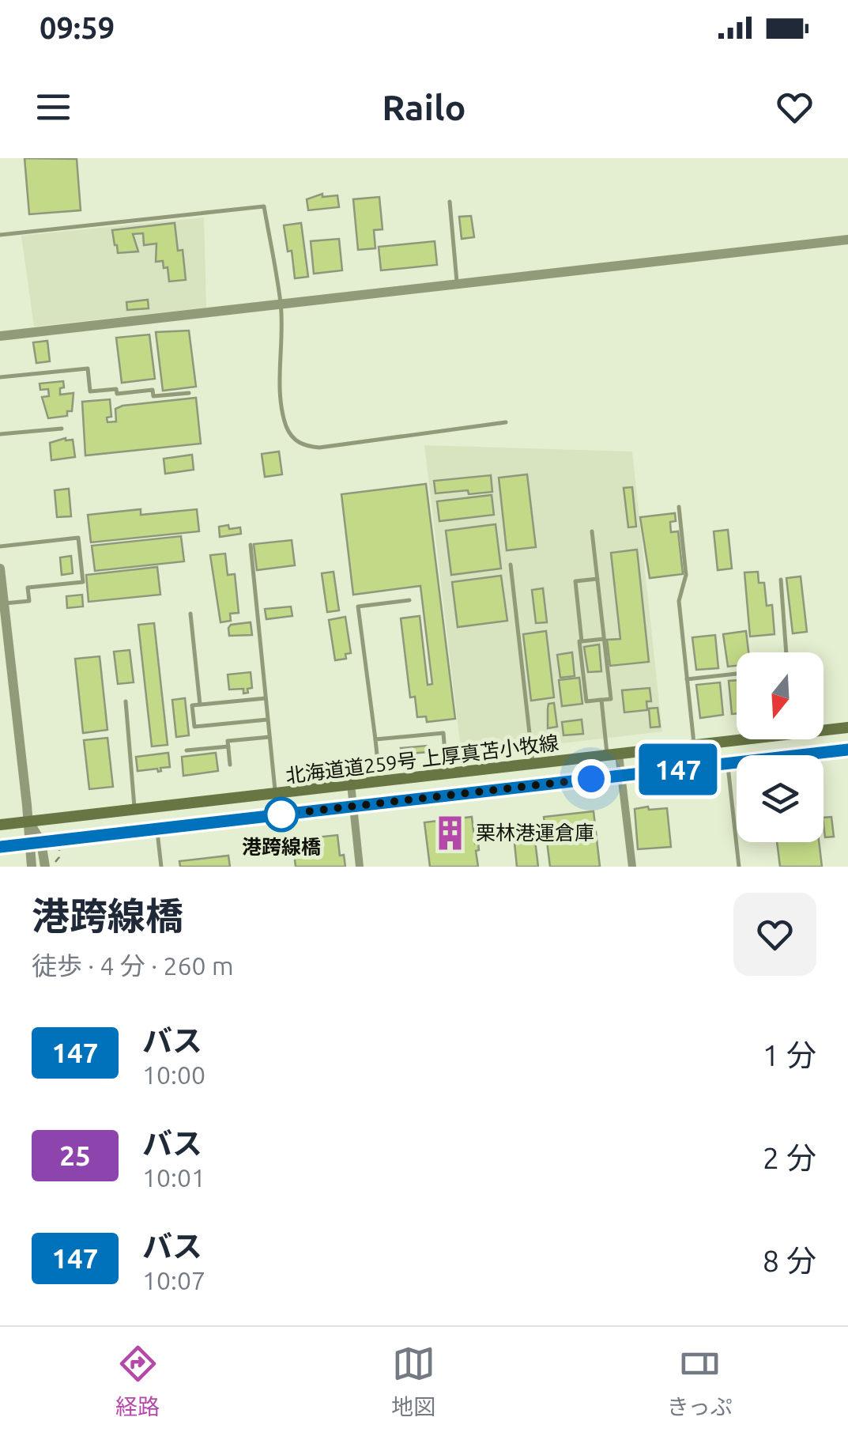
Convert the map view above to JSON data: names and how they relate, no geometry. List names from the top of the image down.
{
  "streets": {
    "main road": ["北海道道259号 上厚真苫小牧線"]
  },
  "places": {
    "other": ["港跨線橋"],
    "building": ["栗林港運倉庫"]
  },
  "lines": ["bus line 147"],
  "north": "bottom",
  "page": {
    "status": "09:59",
    "header": "Railo",
    "on_map": "147",
    "heading": ["港跨線橋", "徒歩 · 4 分 · 260 m"],
    "list": [
      {
        "mark": "147",
        "name": "バス",
        "note": "10:00",
        "value": "1 分"
      },
      {
        "mark": "25",
        "name": "バス",
        "note": "10:01",
        "value": "2 分"
      },
      {
        "mark": "147",
        "name": "バス",
        "note": "10:07",
        "value": "8 分"
      }
    ],
    "tabs": ["経路", "地図", "きっぷ"]
  }
}
